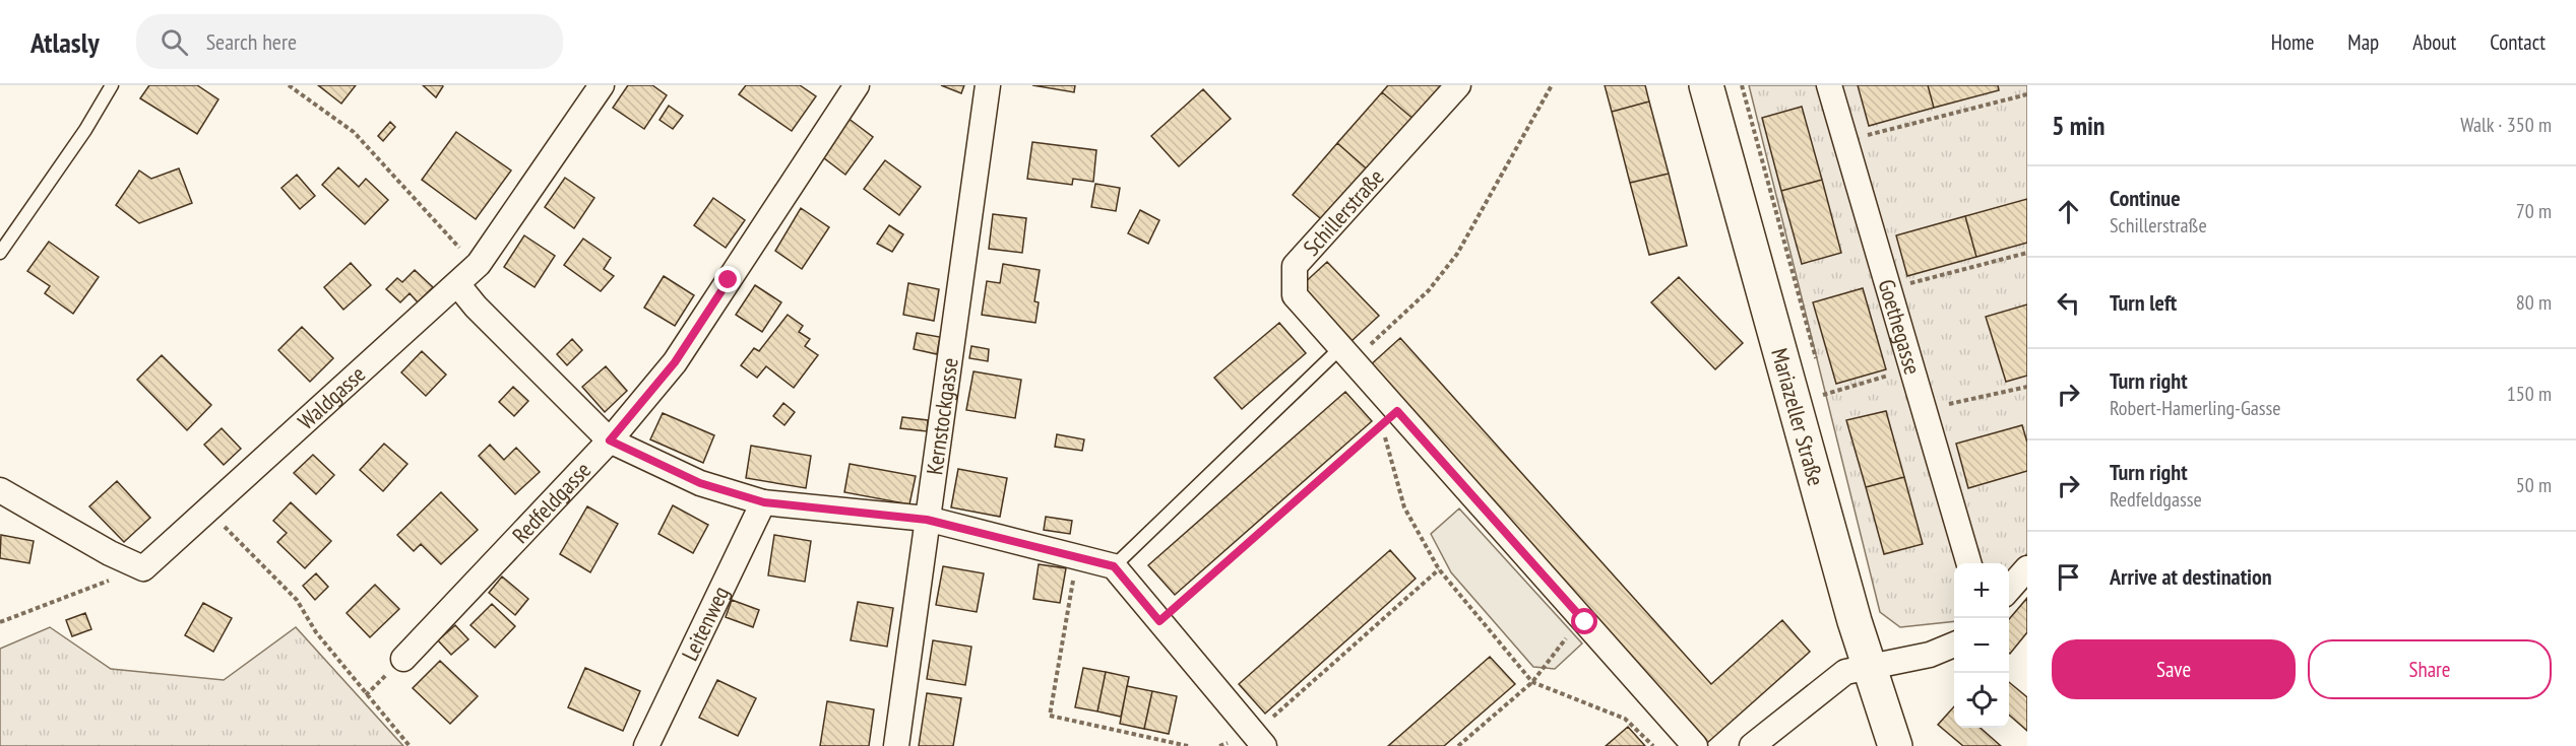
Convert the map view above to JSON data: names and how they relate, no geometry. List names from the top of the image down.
{
  "streets": {
    "main road": ["Mariazeller Straße"],
    "street": [
      "Schillerstraße",
      "Goethegasse",
      "Waldgasse",
      "Kernstockgasse",
      "Redfeldgasse",
      "Leitenweg"
    ]
  },
  "page": {
    "header": "Atlasly",
    "search": "Search here",
    "nav": [
      "Home",
      "Map",
      "About",
      "Contact"
    ],
    "heading": ["5 min", "Walk · 350 m"],
    "list": [
      ["Continue", "Schillerstraße", "70 m"],
      ["Turn left", "80 m"],
      ["Turn right", "Robert-Hamerling-Gasse", "150 m"],
      ["Turn right", "Redfeldgasse", "50 m"],
      "Arrive at destination"
    ],
    "map_buttons": ["+", "−"],
    "buttons": ["Save", "Share"]
  }
}
